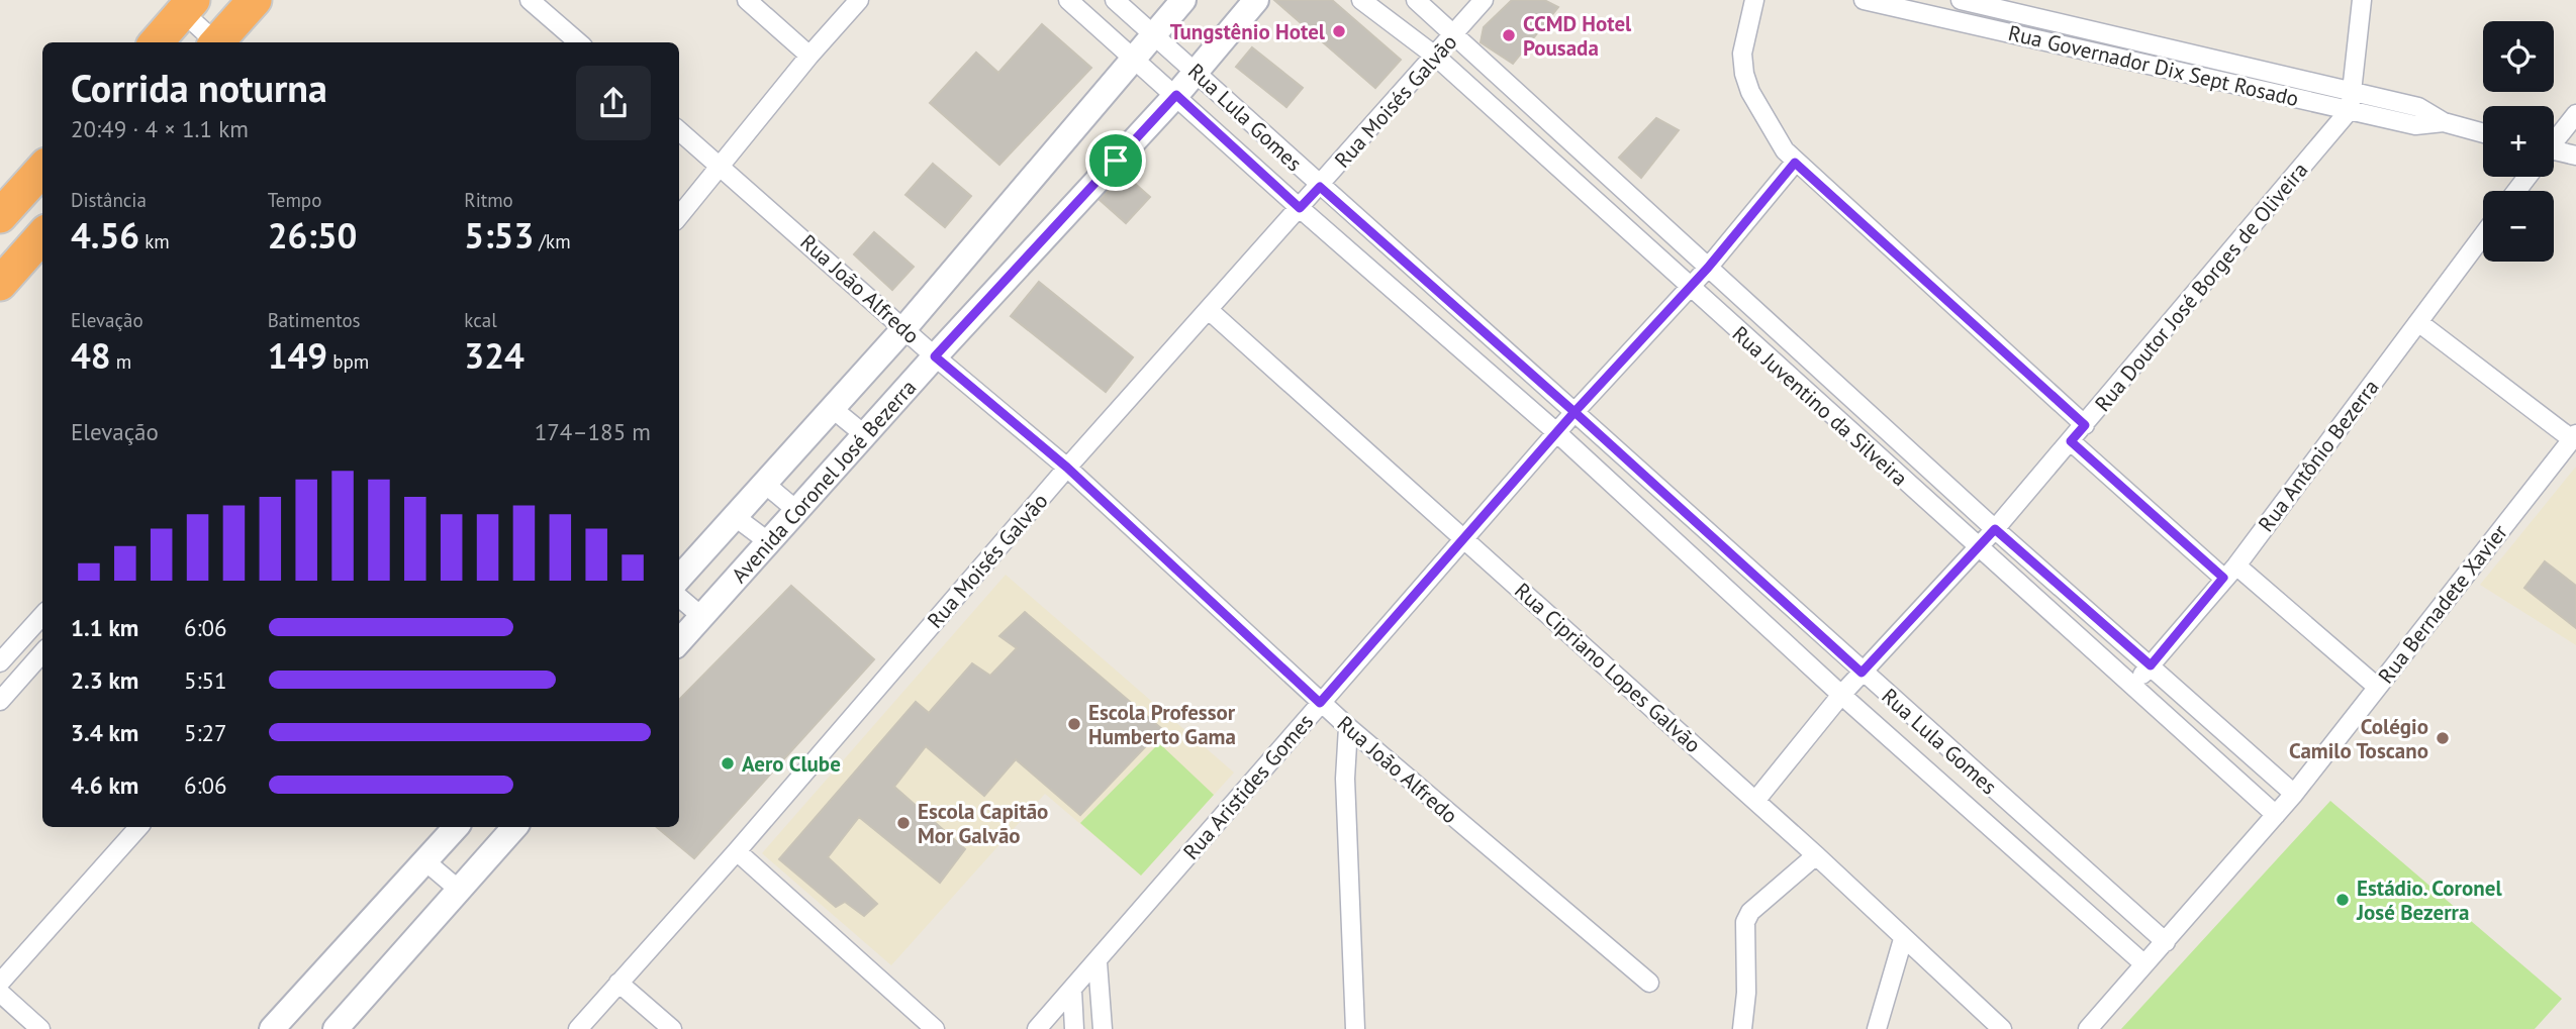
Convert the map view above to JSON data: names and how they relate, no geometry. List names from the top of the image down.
{
  "streets": {
    "street": [
      "Rua Governador Dix Sept Rosado",
      "Rua Moisés Galvão",
      "Rua Lula Gomes",
      "Rua Doutor José Borges de Oliveira",
      "Rua João Alfredo",
      "Rua Juventino da Silveira",
      "Rua Antônio Bezerra",
      "Avenida Coronel José Bezerra",
      "Rua Bernadete Xavier",
      "Rua Cipriano Lopes Galvão",
      "Rua Aristides Gomes"
    ]
  },
  "crossings": [
    ["Rua Governador Dix Sept Rosado", "Rua Doutor José Borges de Oliveira"],
    ["Rua Moisés Galvão", "Rua Lula Gomes"],
    ["Rua Moisés Galvão", "Rua João Alfredo"],
    ["Rua Moisés Galvão", "Rua Juventino da Silveira"],
    ["Rua Moisés Galvão", "Rua Cipriano Lopes Galvão"],
    ["Rua Lula Gomes", "Rua Doutor José Borges de Oliveira"],
    ["Rua Lula Gomes", "Avenida Coronel José Bezerra"],
    ["Rua Lula Gomes", "Rua Bernadete Xavier"],
    ["Rua Lula Gomes", "Rua Aristides Gomes"],
    ["Rua Doutor José Borges de Oliveira", "Rua Juventino da Silveira"],
    ["Rua Doutor José Borges de Oliveira", "Rua Cipriano Lopes Galvão"],
    ["Rua João Alfredo", "Avenida Coronel José Bezerra"],
    ["Rua João Alfredo", "Rua Aristides Gomes"],
    ["Rua Juventino da Silveira", "Rua Antônio Bezerra"],
    ["Rua Juventino da Silveira", "Rua Bernadete Xavier"],
    ["Rua Juventino da Silveira", "Rua Aristides Gomes"],
    ["Rua Cipriano Lopes Galvão", "Rua Aristides Gomes"]
  ],
  "places": [
    "Tungstênio Hotel",
    "CCMD Hotel Pousada",
    "Escola Professor Humberto Gama",
    "Colégio Camilo Toscano",
    "Aero Clube",
    "Escola Capitão Mor Galvão",
    "Estádio. Coronel José Bezerra"
  ],
  "page": {
    "map_buttons": ["+", "−"],
    "heading": ["Corrida noturna", "20:49 · 4 × 1.1 km"],
    "stats": [
      ["Distância", "4.56 km"],
      ["Tempo", "26:50"],
      ["Ritmo", "5:53 /km"],
      ["Elevação", "48 m"],
      ["Batimentos", "149 bpm"],
      ["kcal", "324"]
    ],
    "chart": ["Elevação", "174–185 m"],
    "list": [
      {
        "name": "1.1 km",
        "note": "6:06"
      },
      {
        "name": "2.3 km",
        "note": "5:51"
      },
      {
        "name": "3.4 km",
        "note": "5:27"
      },
      {
        "name": "4.6 km",
        "note": "6:06"
      }
    ]
  }
}
